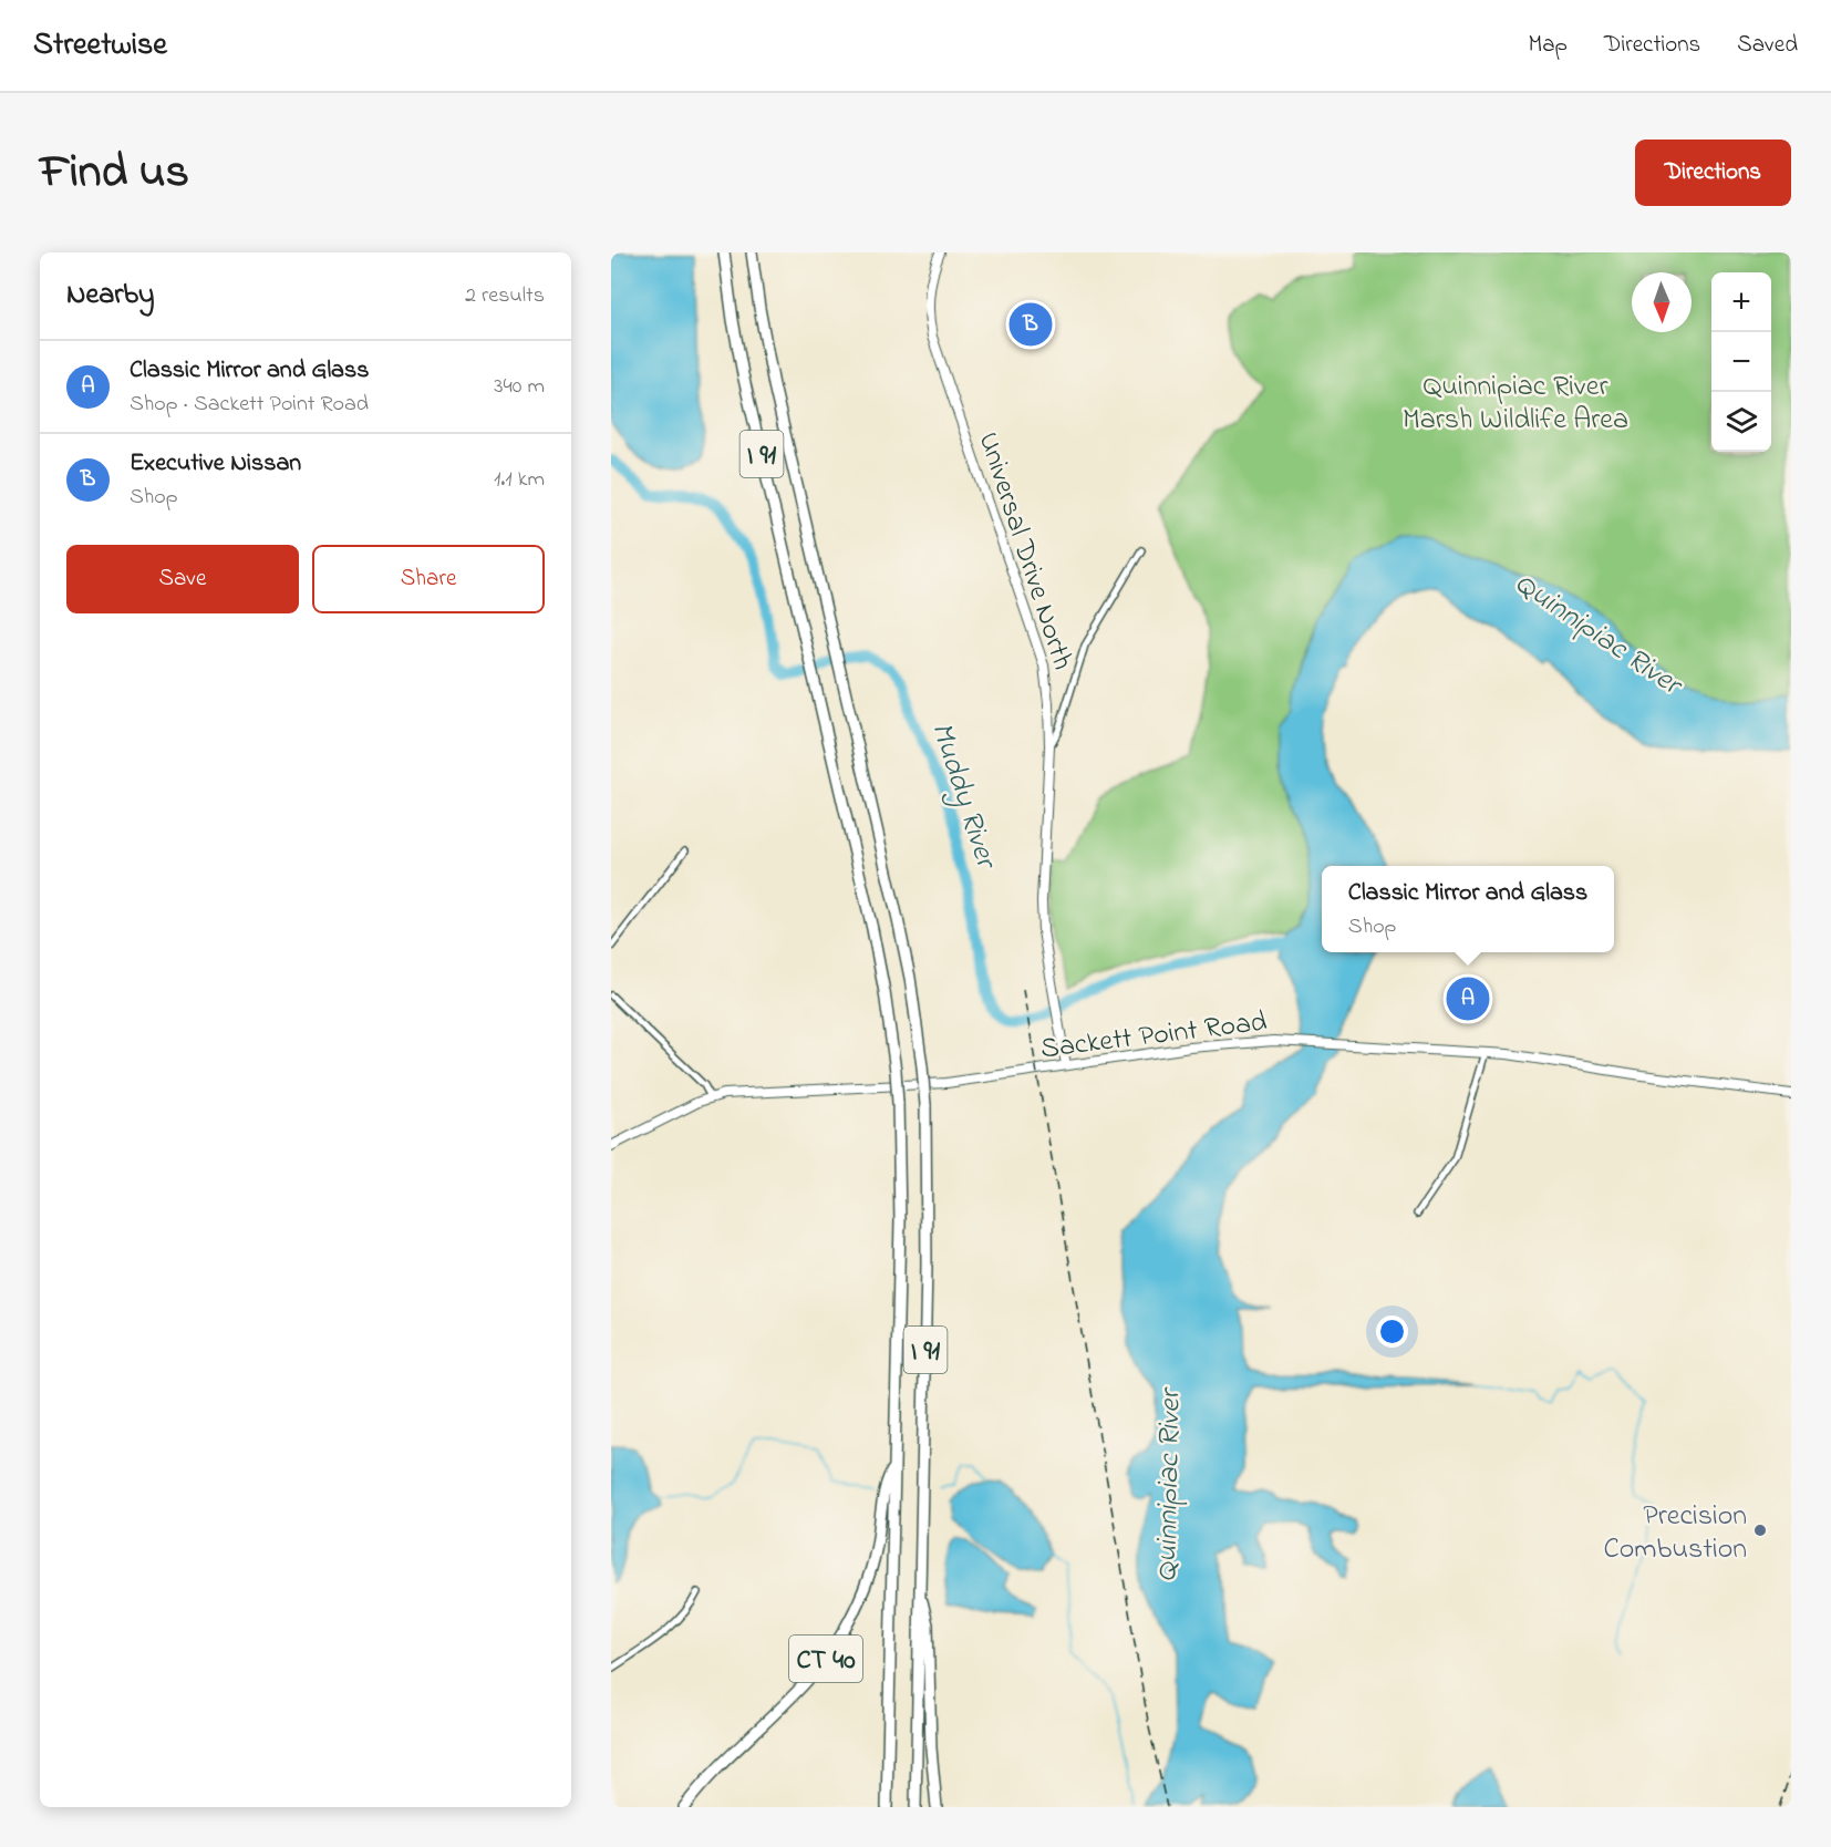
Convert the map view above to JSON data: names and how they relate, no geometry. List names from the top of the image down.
{
  "streets": {
    "highway": ["I 91", "CT 40"],
    "street": ["Universal Drive North", "Sackett Point Road"]
  },
  "crossings": [
    ["I 91", "CT 40"],
    ["Universal Drive North", "Sackett Point Road"]
  ],
  "water": ["Quinnipiac River", "Muddy River"],
  "parks": ["Quinnipiac River Marsh Wildlife Area"],
  "places": ["Precision Combustion"],
  "north": "bottom",
  "page": {
    "header": "Streetwise",
    "nav": ["Map", "Directions", "Saved"],
    "title": "Find us",
    "buttons": [
      "Directions",
      ["Save", "Share"]
    ],
    "heading": ["Nearby", "2 results"],
    "map_buttons": ["+", "−"],
    "pins": ["B", "A"],
    "list": [
      {
        "mark": "A",
        "name": "Classic Mirror and Glass",
        "note": "Shop · Sackett Point Road",
        "value": "340 m"
      },
      {
        "mark": "B",
        "name": "Executive Nissan",
        "note": "Shop",
        "value": "1.1 km"
      }
    ],
    "popup": ["Classic Mirror and Glass", "Shop"]
  }
}
